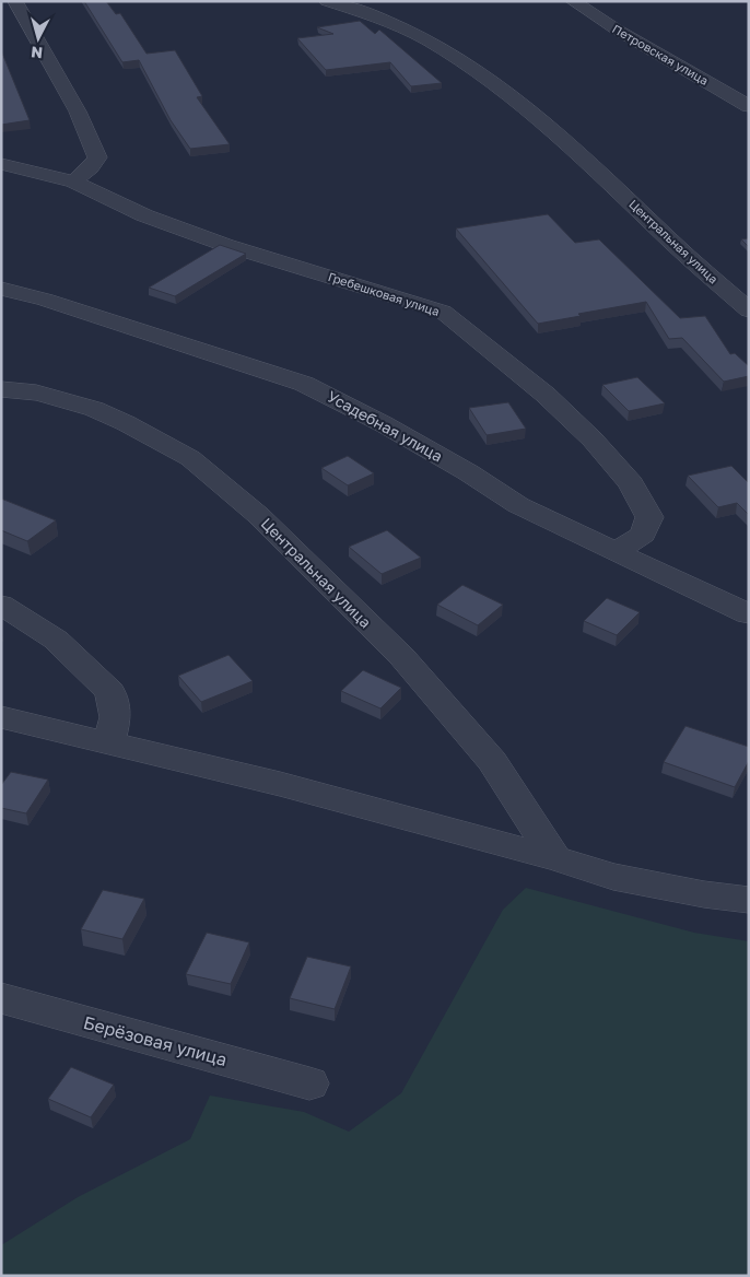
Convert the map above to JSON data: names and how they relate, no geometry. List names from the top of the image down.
{
  "streets": {
    "street": [
      "Петровская улица",
      "Центральная улица",
      "Гребешковая улица",
      "Усадебная улица",
      "Берёзовая улица"
    ]
  },
  "crossings": [
    ["Гребешковая улица", "Усадебная улица"]
  ],
  "north": "bottom"
}
